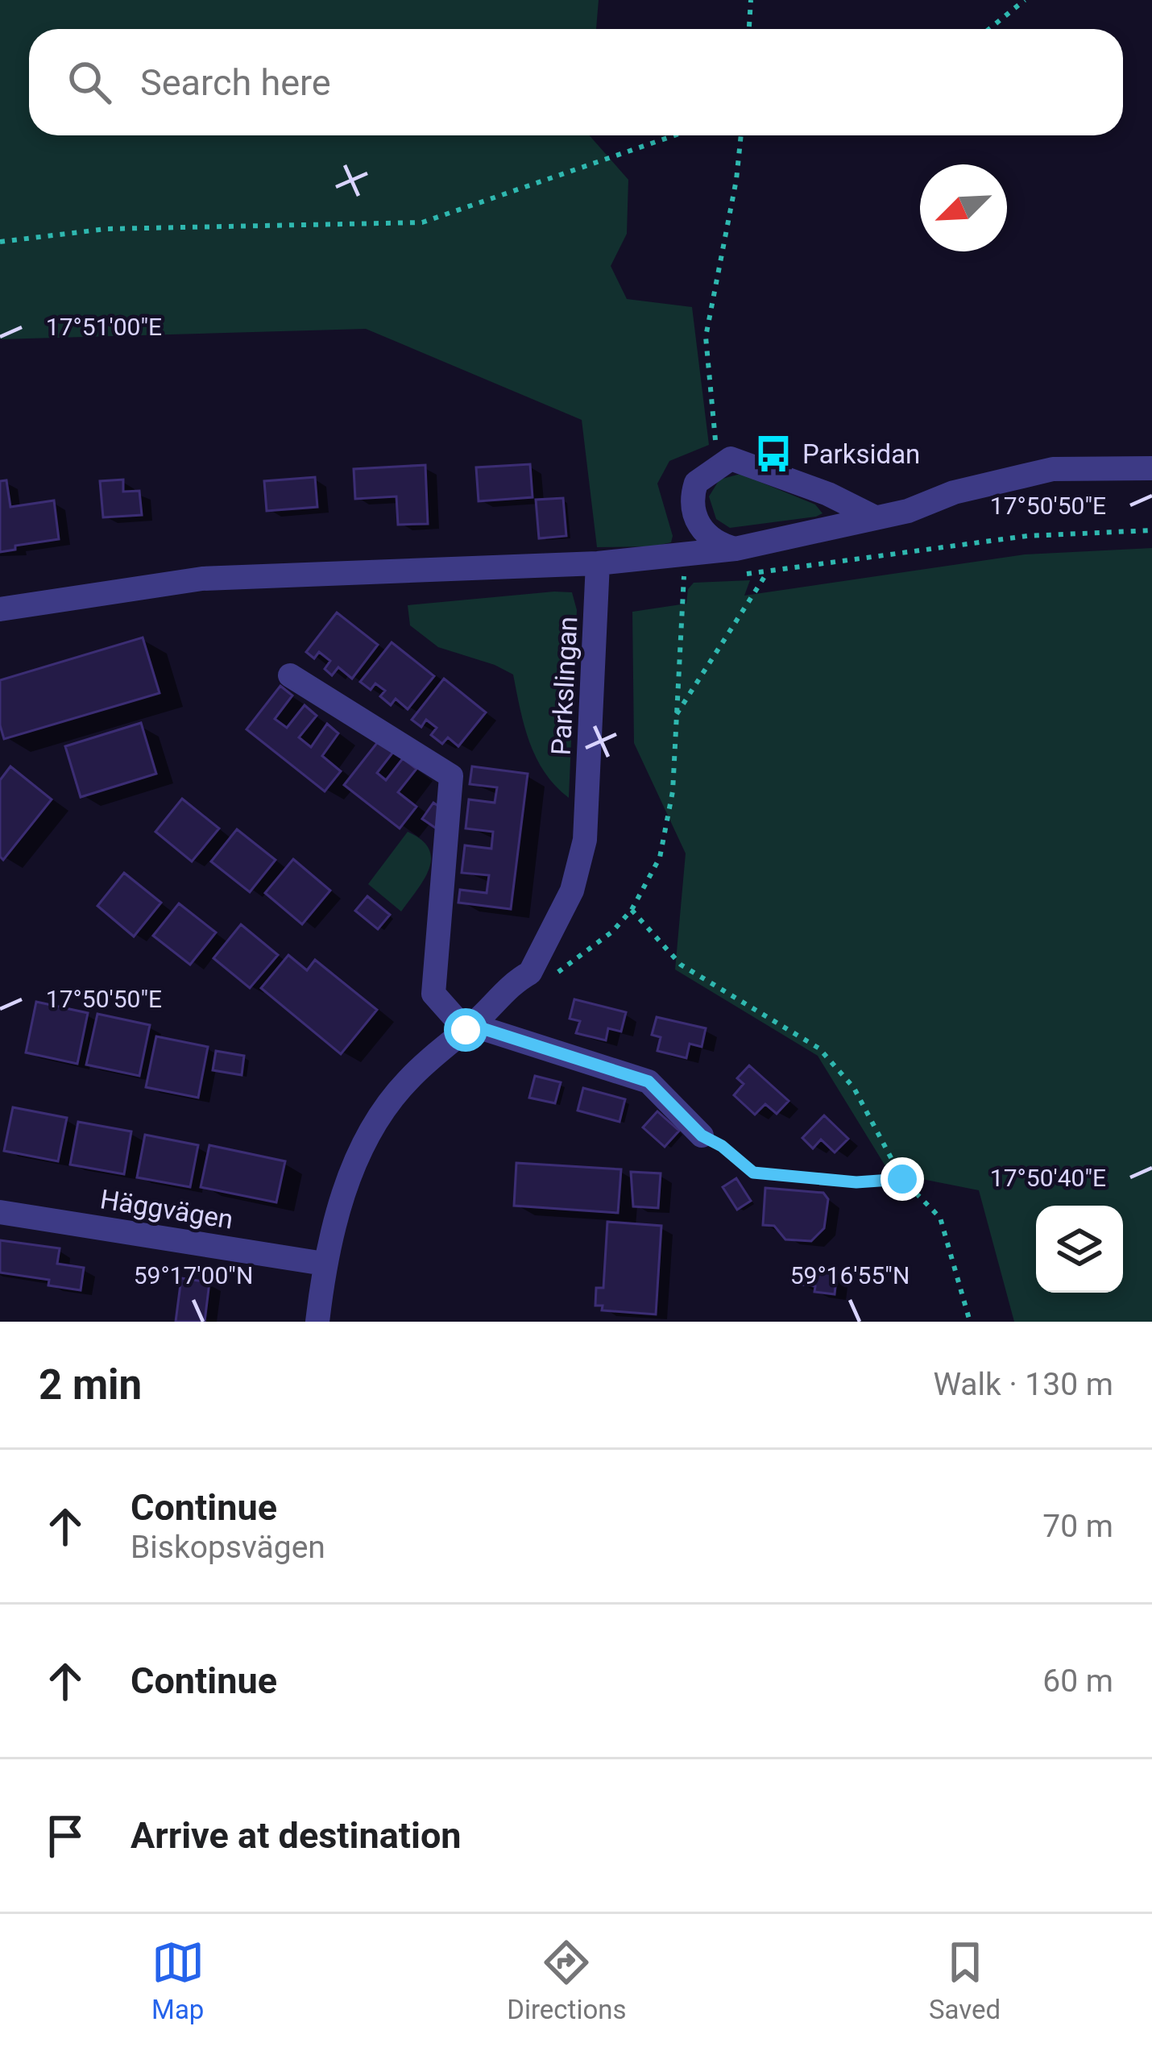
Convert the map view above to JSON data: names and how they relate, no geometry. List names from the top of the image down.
{
  "streets": {
    "street": ["Parkslingan", "Häggvägen"]
  },
  "crossings": [
    ["Parkslingan", "Häggvägen"]
  ],
  "places": {
    "bus stop": ["Parksidan"]
  },
  "north": "bottom left",
  "page": {
    "search": "Search here",
    "heading": ["2 min", "Walk · 130 m"],
    "list": [
      ["Continue", "Biskopsvägen", "70 m"],
      ["Continue", "60 m"],
      "Arrive at destination"
    ],
    "nav": ["Map", "Directions", "Saved"]
  },
  "coordinates": [
    "17°51'00\"E",
    "17°50'50\"E",
    "17°50'40\"E",
    "59°17'00\"N",
    "59°16'55\"N"
  ]
}
